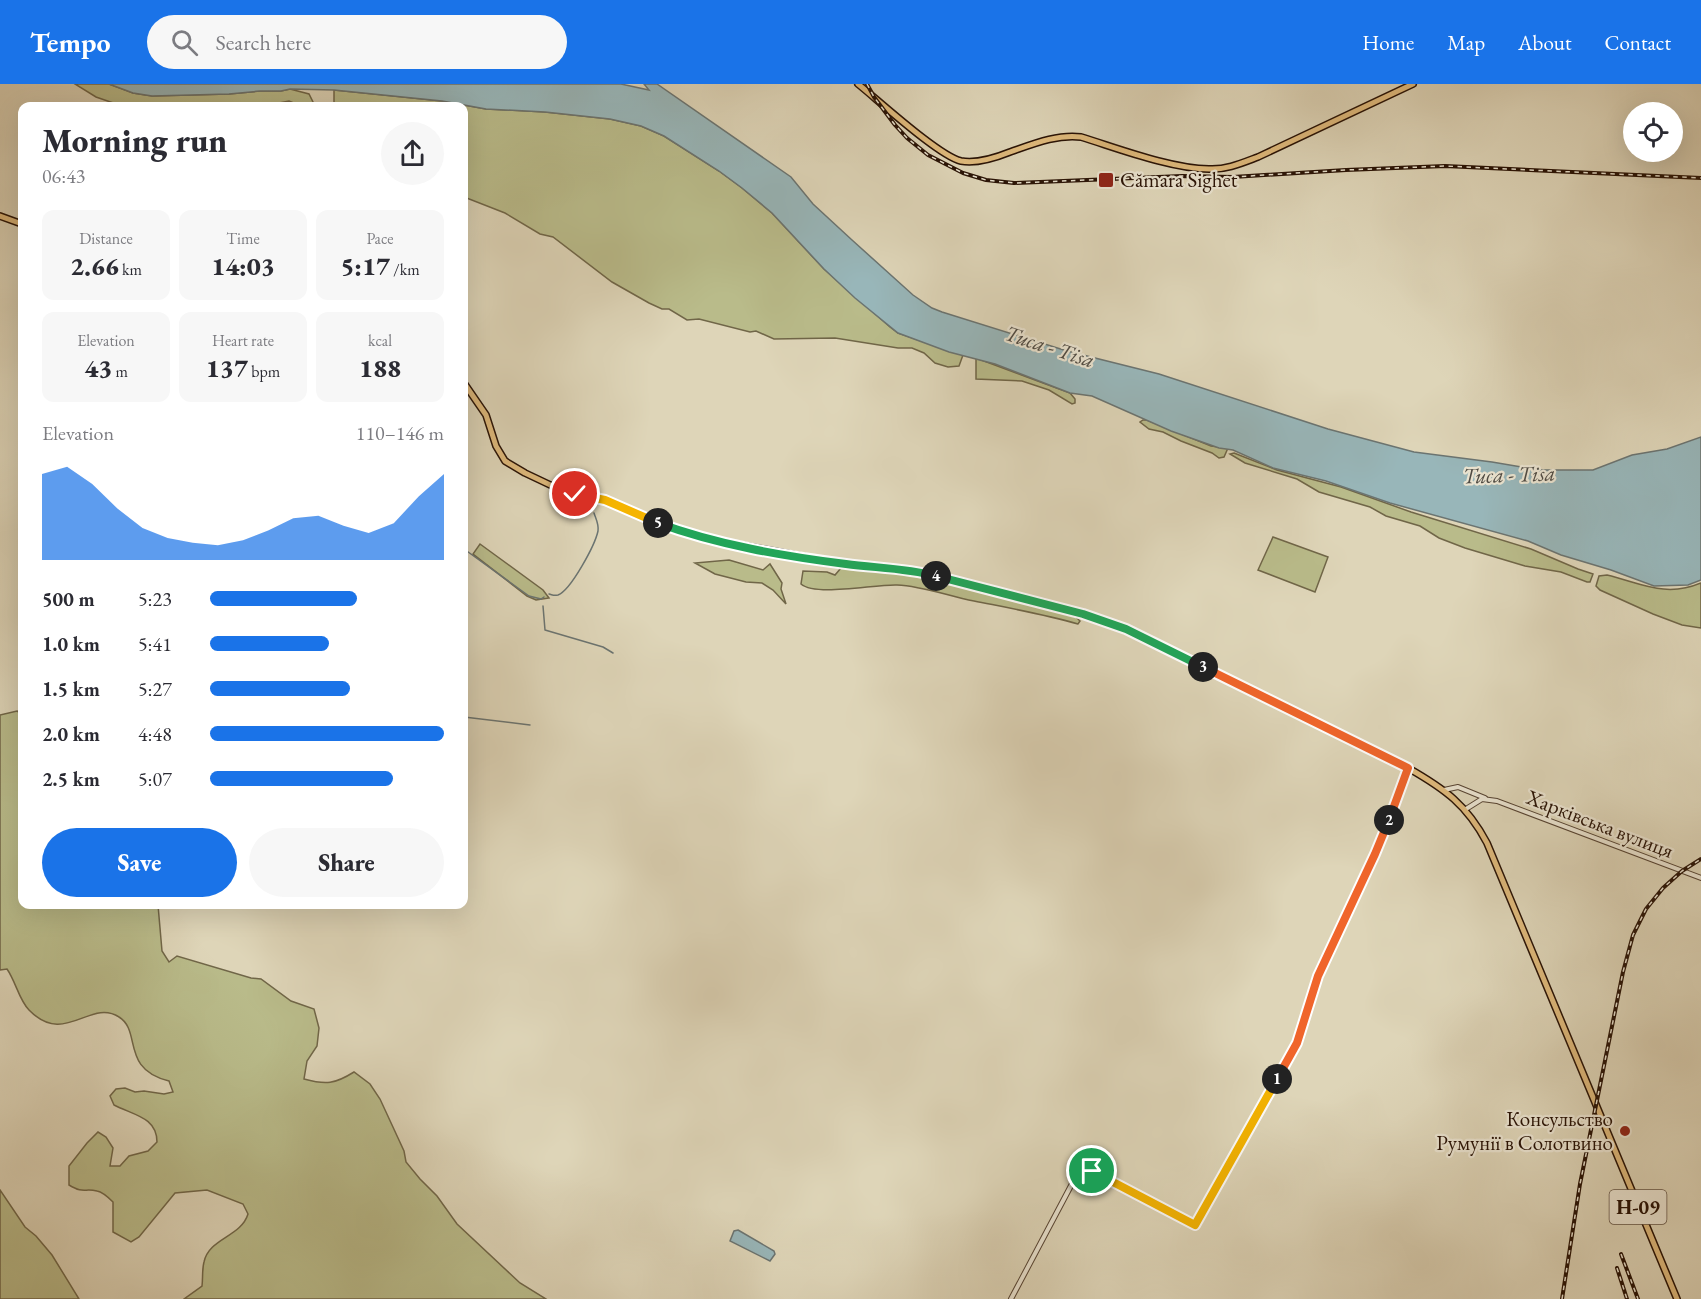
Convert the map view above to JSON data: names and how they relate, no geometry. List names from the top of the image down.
{
  "streets": {
    "main road": ["Н-09"],
    "street": ["Харківська вулиця"]
  },
  "crossings": [
    ["Харківська вулиця", "Н-09"]
  ],
  "water": ["Тиса - Tisa"],
  "places": {
    "transit": ["Cămara Sighet"],
    "other": ["Консульство Румунії в Солотвино"]
  },
  "page": {
    "header": "Tempo",
    "search": "Search here",
    "nav": [
      "Home",
      "Map",
      "About",
      "Contact"
    ],
    "heading": ["Morning run", "06:43"],
    "stats": [
      ["Distance", "2.66 km"],
      ["Time", "14:03"],
      ["Pace", "5:17 /km"],
      ["Elevation", "43 m"],
      ["Heart rate", "137 bpm"],
      ["kcal", "188"]
    ],
    "chart": ["Elevation", "110–146 m"],
    "pins": [
      "5",
      "4",
      "3",
      "2",
      "1"
    ],
    "list": [
      {
        "name": "500 m",
        "note": "5:23"
      },
      {
        "name": "1.0 km",
        "note": "5:41"
      },
      {
        "name": "1.5 km",
        "note": "5:27"
      },
      {
        "name": "2.0 km",
        "note": "4:48"
      },
      {
        "name": "2.5 km",
        "note": "5:07"
      }
    ],
    "buttons": ["Save", "Share"]
  }
}
